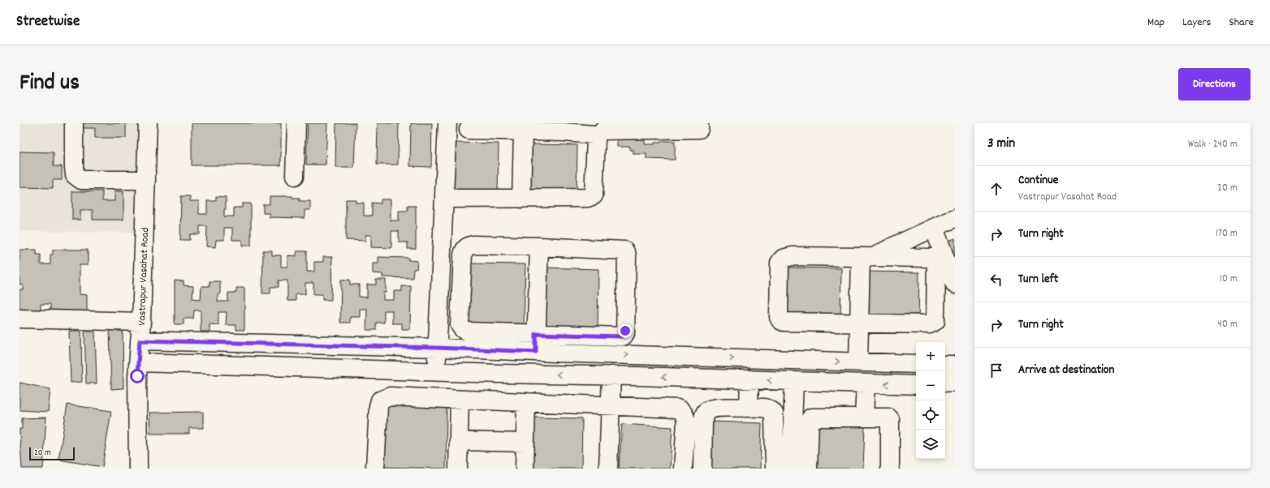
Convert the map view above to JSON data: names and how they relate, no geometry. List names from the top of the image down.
{
  "streets": {
    "street": ["Vastrapur Vasahat Road"]
  },
  "scale_bar": "20 m",
  "page": {
    "header": "Streetwise",
    "nav": ["Map", "Layers", "Share"],
    "title": "Find us",
    "buttons": "Directions",
    "heading": ["3 min", "Walk · 240 m"],
    "list": [
      ["Continue", "Vastrapur Vasahat Road", "20 m"],
      ["Turn right", "170 m"],
      ["Turn left", "10 m"],
      ["Turn right", "40 m"],
      "Arrive at destination"
    ],
    "map_buttons": ["+", "−"],
    "scale": "20 m"
  }
}
